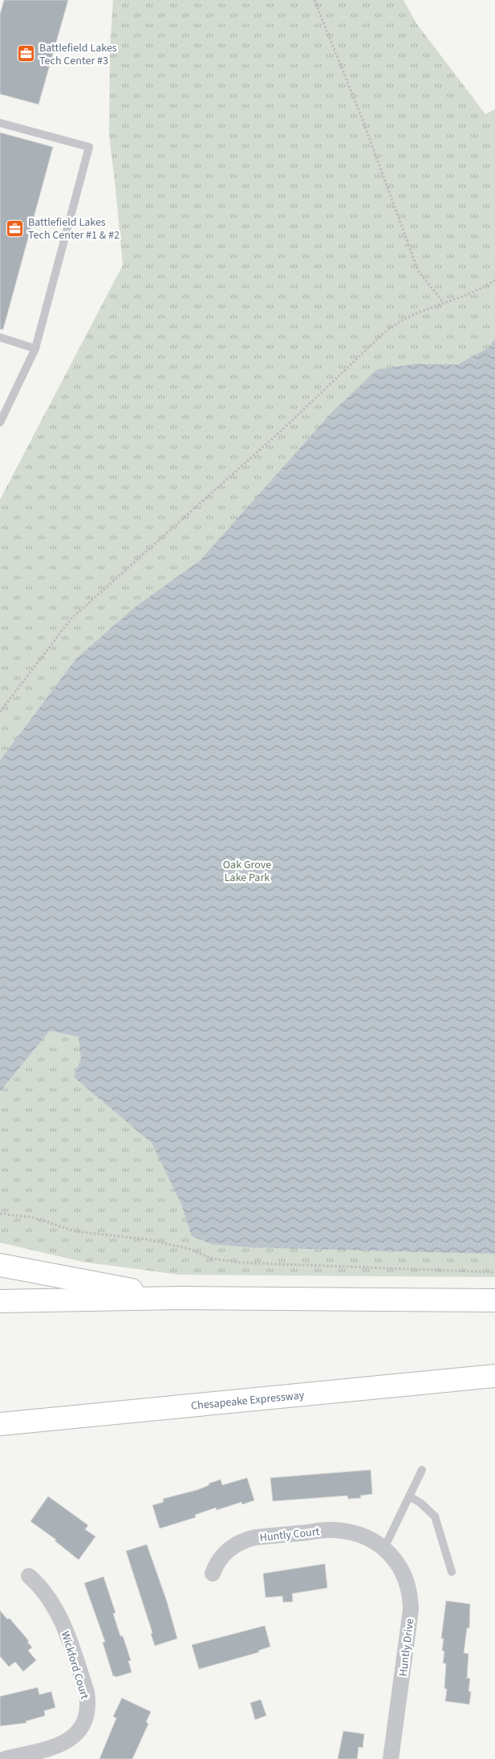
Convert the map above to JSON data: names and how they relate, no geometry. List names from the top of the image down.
{
  "streets": {
    "highway": ["Chesapeake Expressway"],
    "street": ["Huntly Court", "Huntly Drive", "Wickford Court"]
  },
  "crossings": [
    ["Huntly Court", "Huntly Drive"]
  ],
  "parks": ["Oak Grove Lake Park"],
  "places": {
    "office": ["Battlefield Lakes Tech Center #3", "Battlefield Lakes Tech Center #1 & #2"]
  }
}
